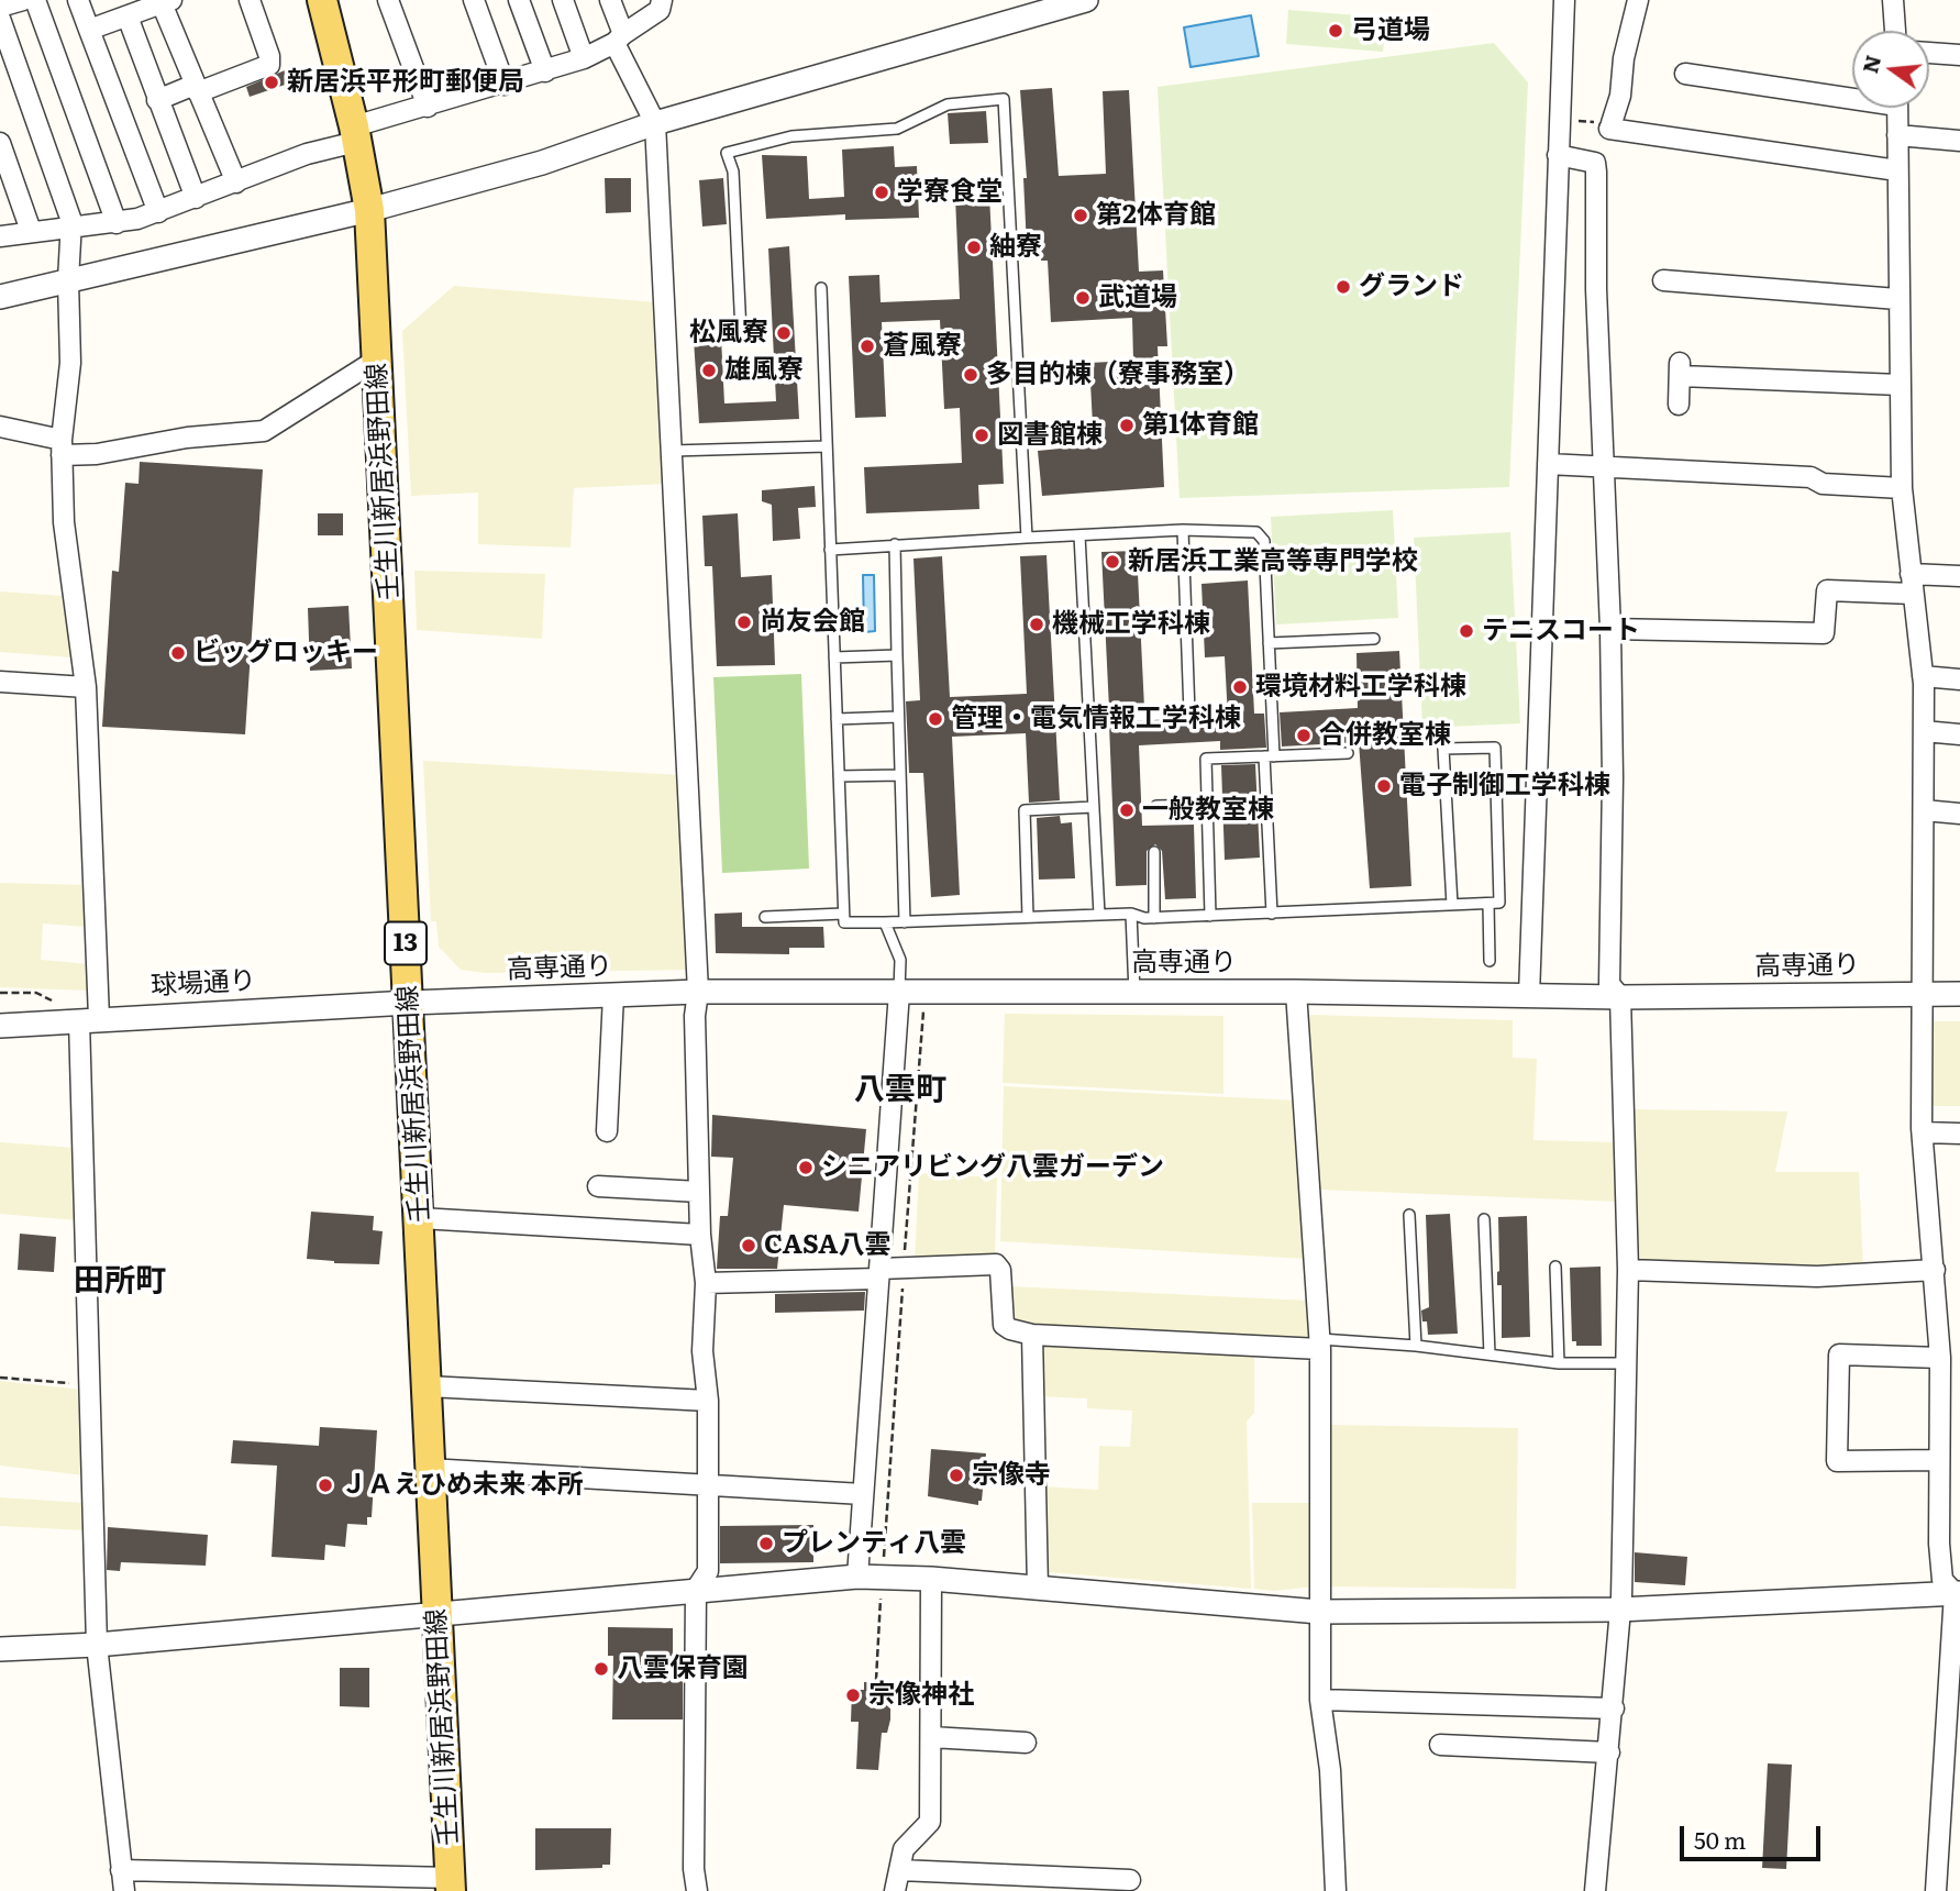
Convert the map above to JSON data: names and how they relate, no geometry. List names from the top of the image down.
{
  "streets": {
    "main road": ["壬生川新居浜野田線", "13"],
    "street": ["高専通り", "球場通り"]
  },
  "crossings": [
    ["壬生川新居浜野田線", "高専通り"],
    ["壬生川新居浜野田線", "球場通り"],
    ["高専通り", "球場通り"]
  ],
  "districts": ["八雲町", "田所町"],
  "places": [
    "弓道場",
    "新居浜平形町郵便局",
    "学寮食堂",
    "第2体育館",
    "紬寮",
    "グランド",
    "武道場",
    "松風寮",
    "蒼風寮",
    "雄風寮",
    "多目的棟（寮事務室）",
    "第1体育館",
    "図書館棟",
    "新居浜工業高等専門学校",
    "尚友会館",
    "機械工学科棟",
    "テニスコート",
    "ビッグロッキー",
    "環境材料工学科棟",
    "管理・電気情報工学科棟",
    "合併教室棟",
    "電子制御工学科棟",
    "一般教室棟",
    "シニアリビング八雲ガーデン",
    "CASA八雲",
    "宗像寺",
    "ＪＡえひめ未来 本所",
    "プレンティ八雲",
    "八雲保育園",
    "宗像神社"
  ],
  "scale_bar": "50 m",
  "north": "left"
}
